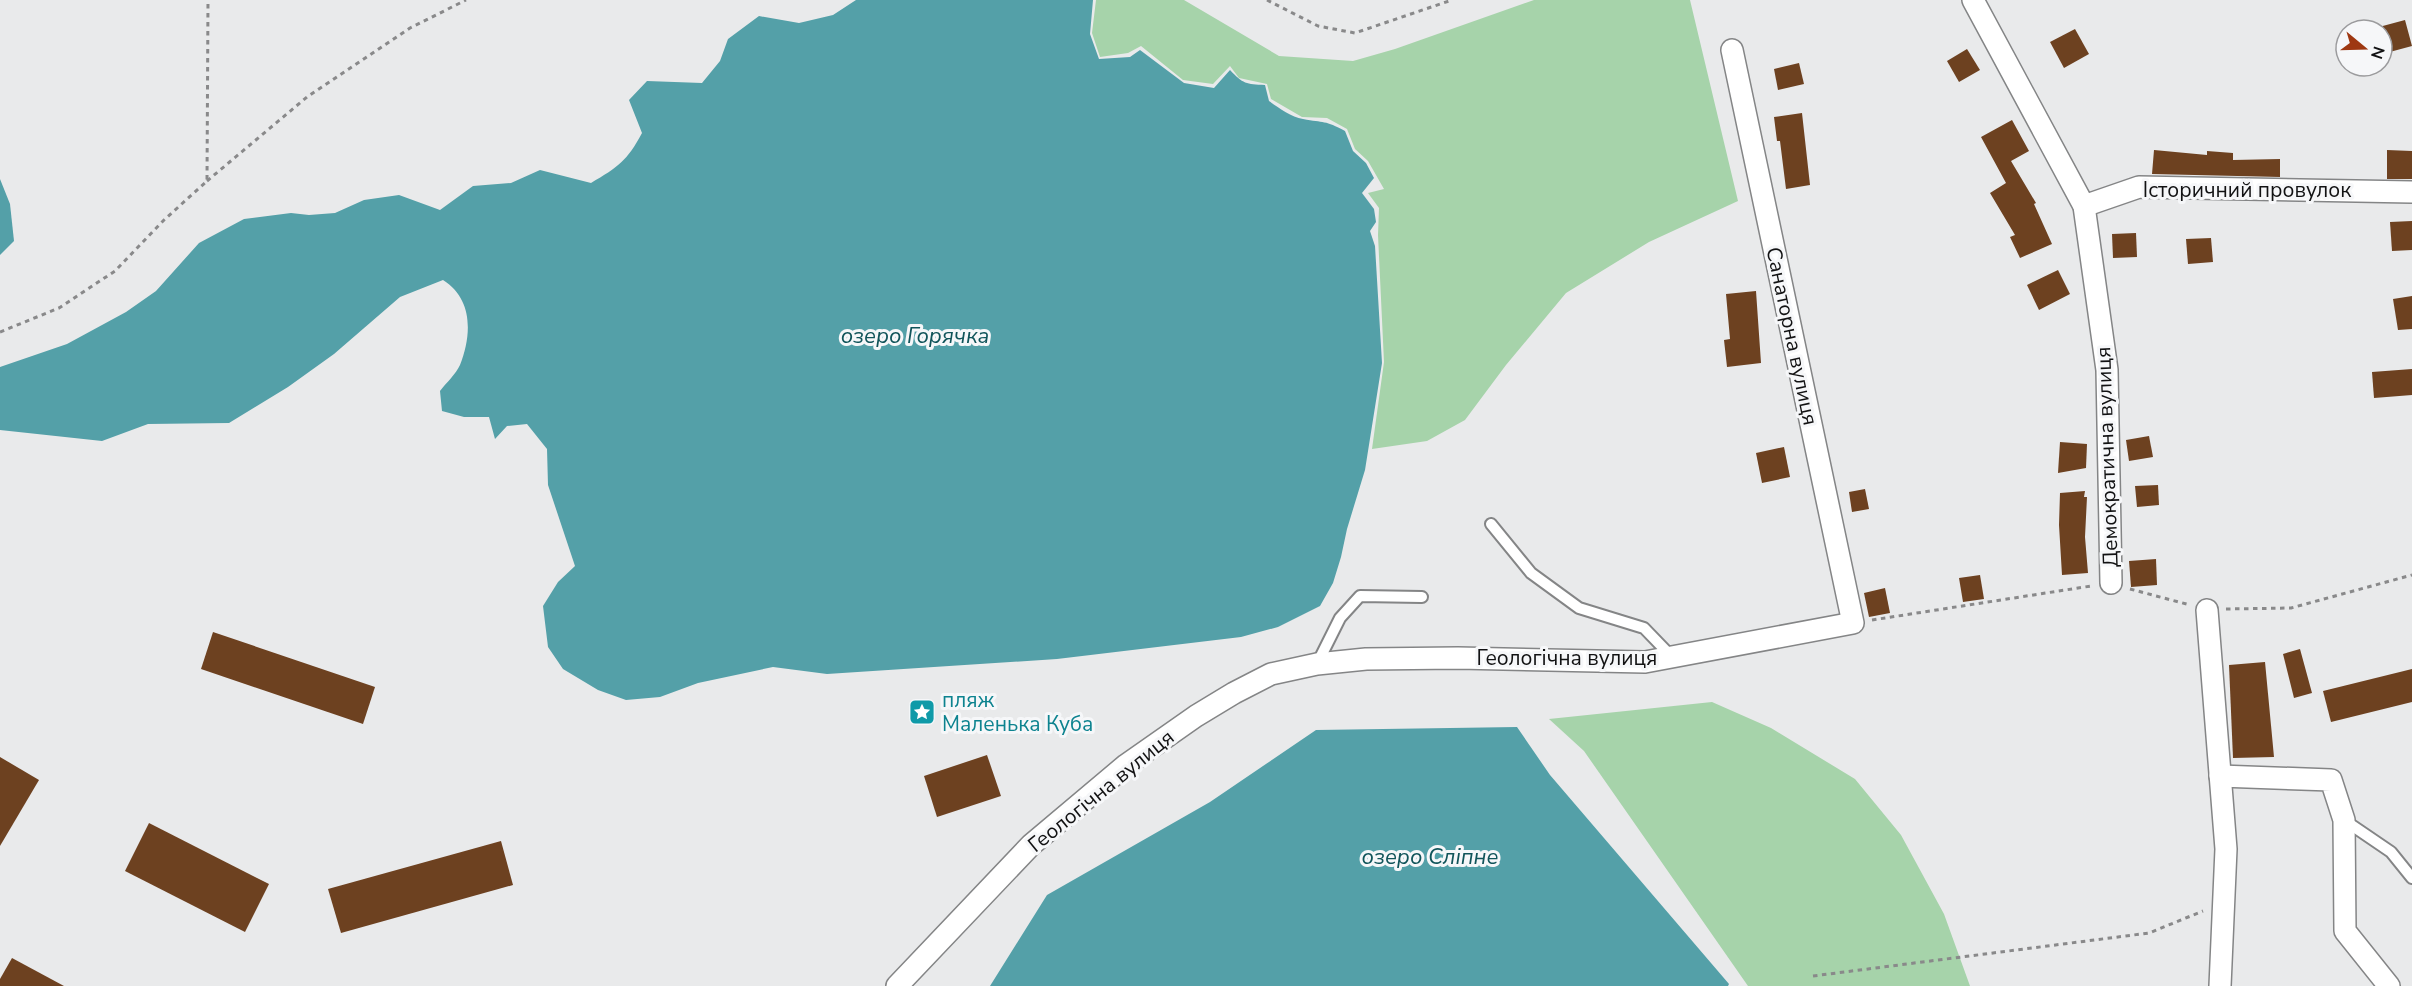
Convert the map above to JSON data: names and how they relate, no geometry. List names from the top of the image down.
{
  "streets": {
    "street": [
      "Історичний провулок",
      "Санаторна вулиця",
      "Демократична вулиця",
      "Геологічна вулиця"
    ]
  },
  "crossings": [
    ["Історичний провулок", "Демократична вулиця"],
    ["Санаторна вулиця", "Геологічна вулиця"]
  ],
  "water": ["озеро Горячка", "озеро Сліпне"],
  "places": {
    "place": ["пляж Маленька Куба"]
  },
  "north": "right"
}
